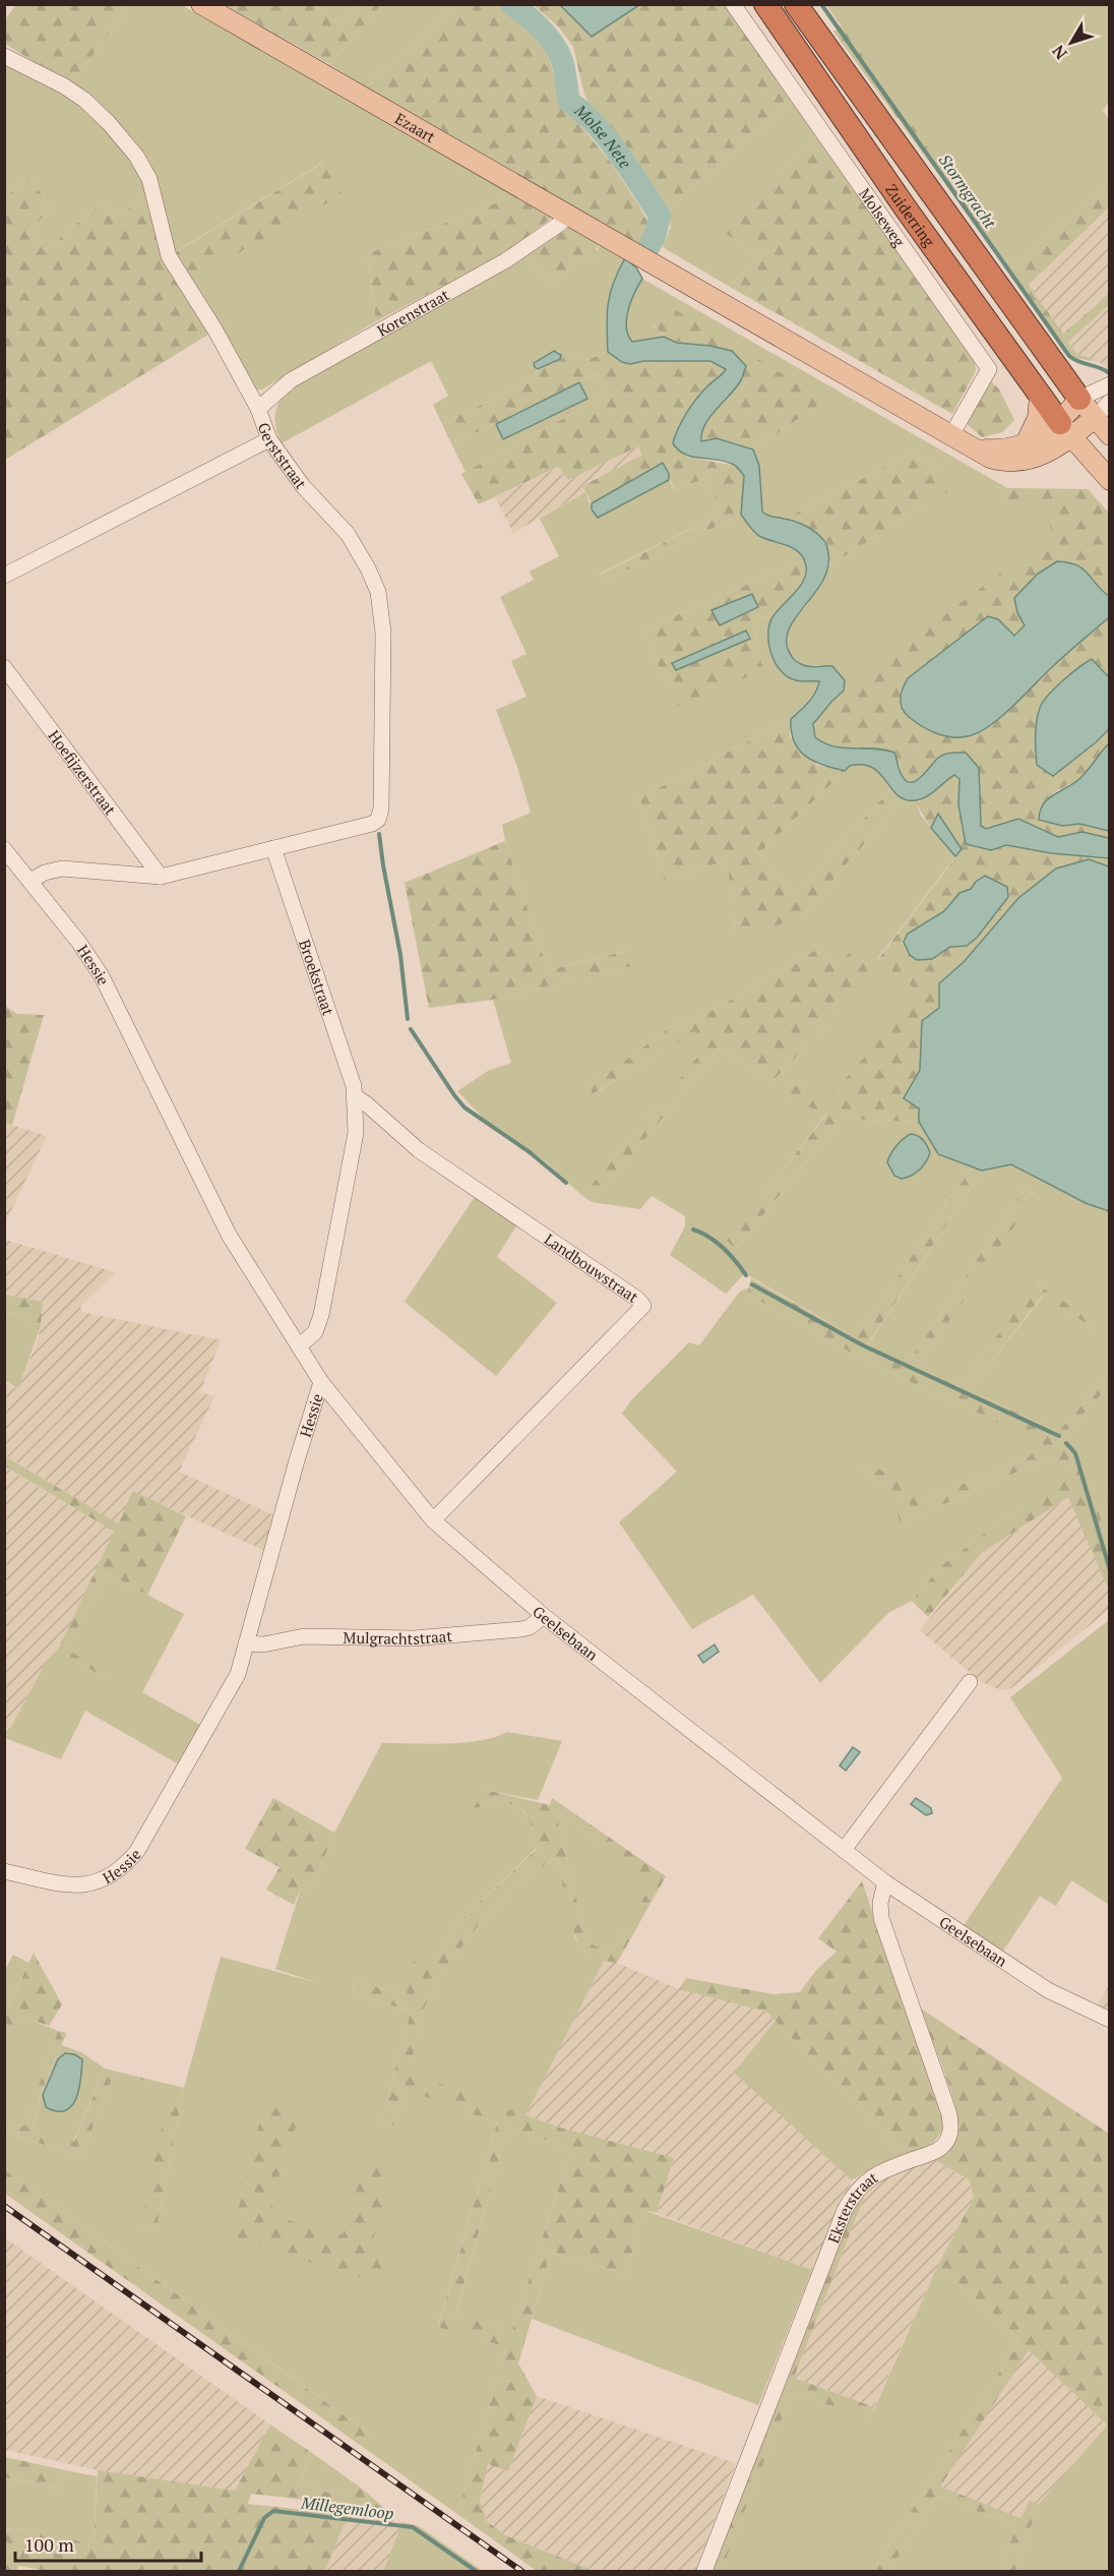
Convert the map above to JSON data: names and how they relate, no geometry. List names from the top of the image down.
{
  "streets": {
    "highway": ["Zuiderring"],
    "main road": ["Ezaart"],
    "street": [
      "Molseweg",
      "Korenstraat",
      "Gerststraat",
      "Hoefijzerstraat",
      "Hessie",
      "Broekstraat",
      "Landbouwstraat",
      "Geelsebaan",
      "Mulgrachtstraat",
      "Eksterstraat"
    ]
  },
  "crossings": [
    ["Ezaart", "Molseweg"],
    ["Ezaart", "Korenstraat"],
    ["Korenstraat", "Gerststraat"],
    ["Gerststraat", "Broekstraat"],
    ["Hessie", "Broekstraat"],
    ["Hessie", "Geelsebaan"],
    ["Hessie", "Mulgrachtstraat"],
    ["Broekstraat", "Landbouwstraat"],
    ["Landbouwstraat", "Geelsebaan"],
    ["Geelsebaan", "Mulgrachtstraat"],
    ["Geelsebaan", "Eksterstraat"]
  ],
  "water": ["Molse Nete", "Stormgracht", "Millegemloop"],
  "scale_bar": "100 m",
  "north": "bottom left"
}
